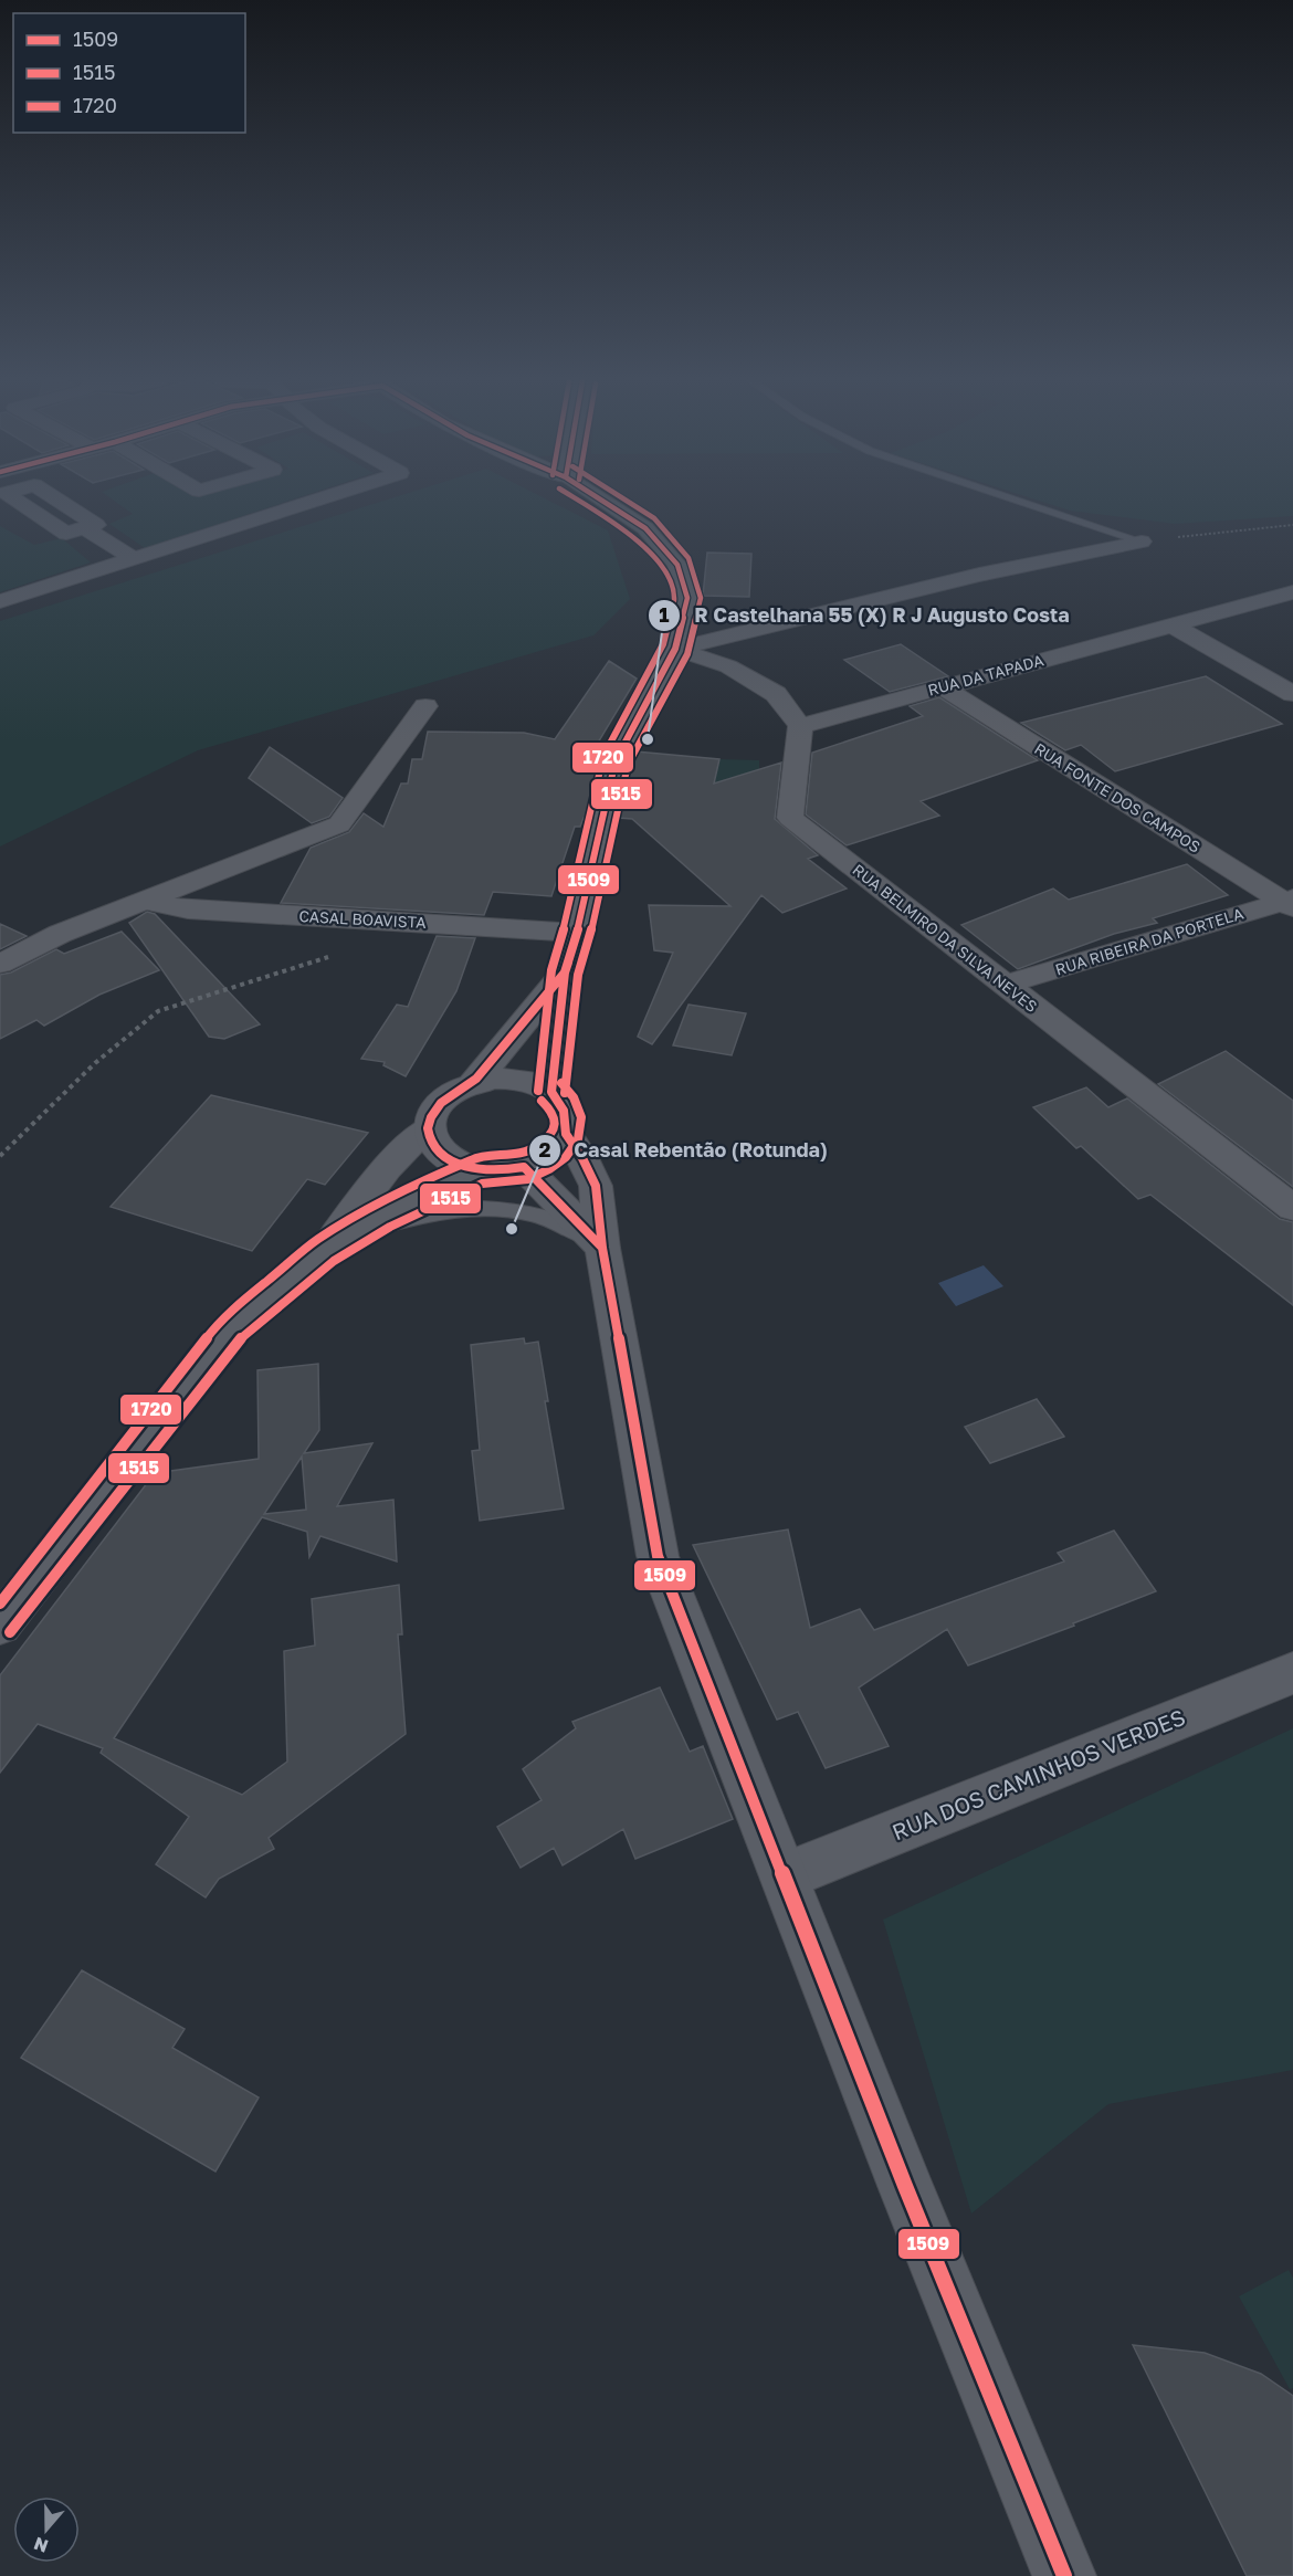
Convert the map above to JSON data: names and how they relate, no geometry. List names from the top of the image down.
{
  "streets": {
    "street": [
      "RUA DA TAPADA",
      "RUA FONTE DOS CAMPOS",
      "CASAL BOAVISTA",
      "RUA BELMIRO DA SILVA NEVES",
      "RUA RIBEIRA DA PORTELA",
      "RUA DOS CAMINHOS VERDES"
    ]
  },
  "crossings": [
    ["RUA DA TAPADA", "RUA FONTE DOS CAMPOS"],
    ["RUA DA TAPADA", "RUA BELMIRO DA SILVA NEVES"],
    ["RUA FONTE DOS CAMPOS", "RUA RIBEIRA DA PORTELA"],
    ["RUA BELMIRO DA SILVA NEVES", "RUA RIBEIRA DA PORTELA"]
  ],
  "places": ["R Castelhana 55 (X) R J Augusto Costa", "Casal Rebentão (Rotunda)"],
  "lines": ["transit line 1509", "transit line 1515", "transit line 1720"],
  "legend": ["1509", "1515", "1720"],
  "north": "bottom"
}
